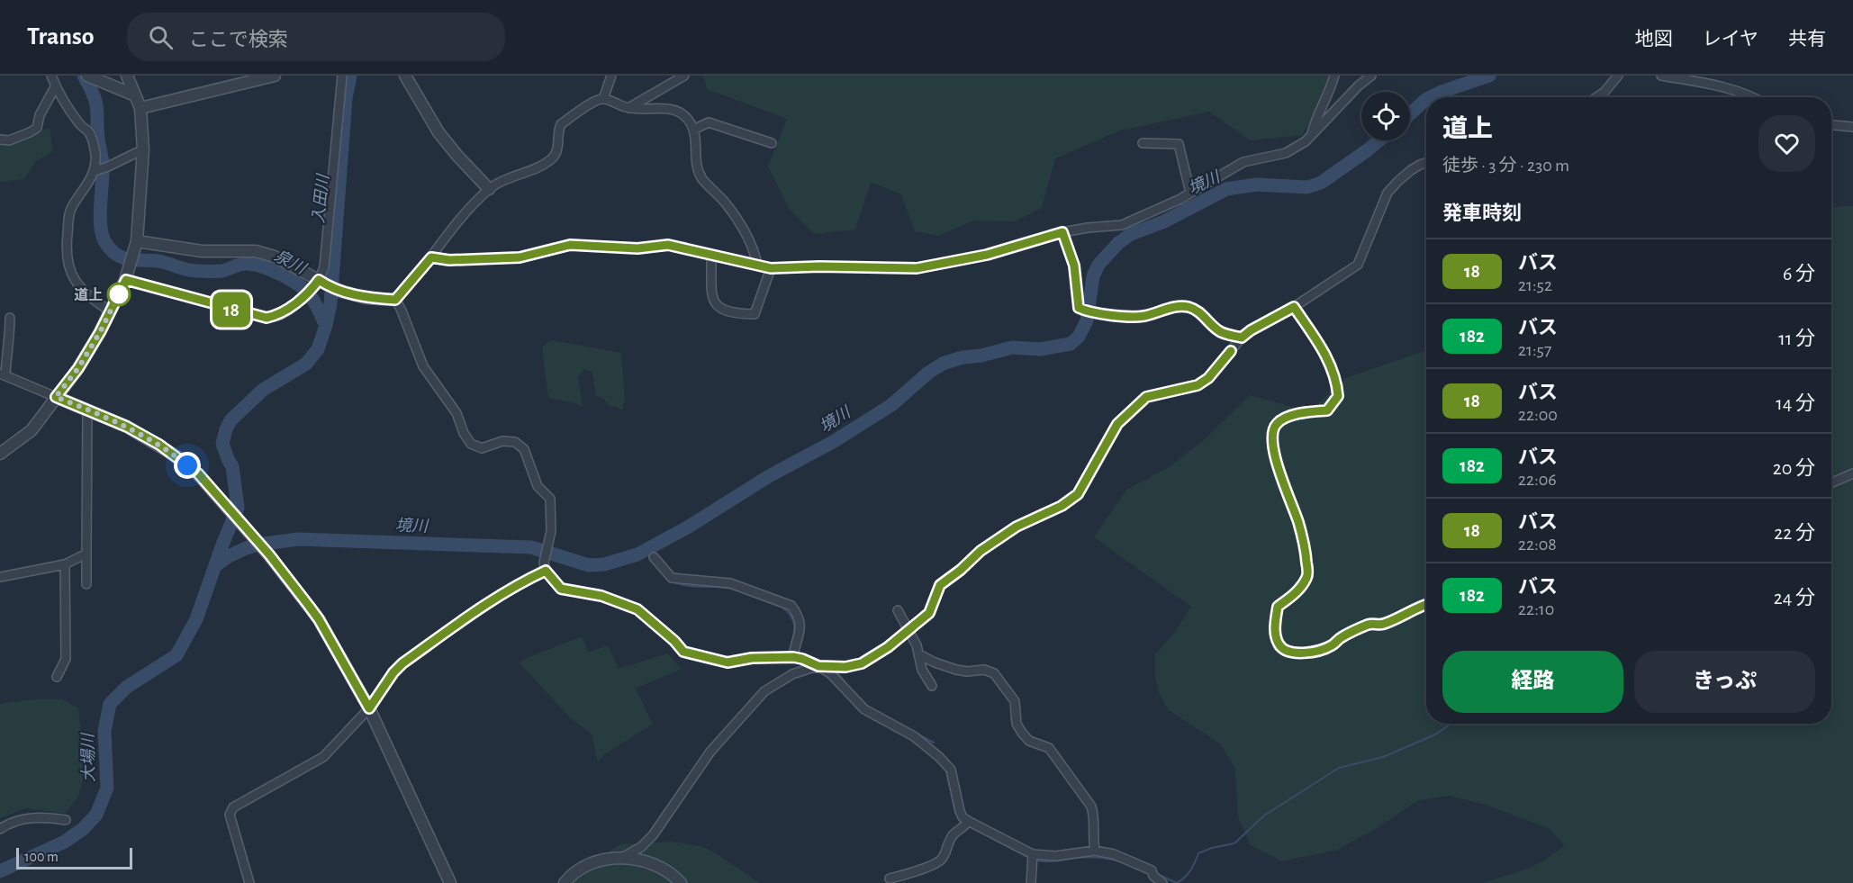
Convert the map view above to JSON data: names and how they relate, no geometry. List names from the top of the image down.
{
  "water": [
    "境川",
    "入田川",
    "泉川",
    "大場川"
  ],
  "places": ["道上"],
  "lines": ["bus line 18"],
  "scale_bar": "100 m",
  "page": {
    "header": "Transo",
    "search": "ここで検索",
    "nav": ["地図", "レイヤ", "共有"],
    "on_map": "18",
    "heading": [
      ["道上", "徒歩 · 3 分 · 230 m"],
      "発車時刻"
    ],
    "list": [
      {
        "mark": "18",
        "name": "バス",
        "note": "21:52",
        "value": "6 分"
      },
      {
        "mark": "182",
        "name": "バス",
        "note": "21:57",
        "value": "11 分"
      },
      {
        "mark": "18",
        "name": "バス",
        "note": "22:00",
        "value": "14 分"
      },
      {
        "mark": "182",
        "name": "バス",
        "note": "22:06",
        "value": "20 分"
      },
      {
        "mark": "18",
        "name": "バス",
        "note": "22:08",
        "value": "22 分"
      },
      {
        "mark": "182",
        "name": "バス",
        "note": "22:10",
        "value": "24 分"
      }
    ],
    "buttons": ["経路", "きっぷ"],
    "scale": "100 m"
  }
}
